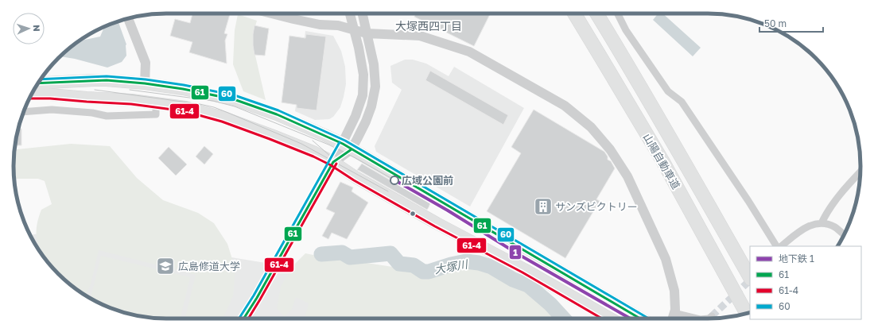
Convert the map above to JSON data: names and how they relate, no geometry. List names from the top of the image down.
{
  "streets": {
    "highway": ["山陽自動車道"]
  },
  "districts": ["大塚西四丁目"],
  "water": ["大塚川"],
  "places": {
    "other": ["広域公園前"],
    "building": ["サンズビクトリー"],
    "school or university": ["広島修道大学"]
  },
  "lines": [
    "transit line 60",
    "transit line 61",
    "transit line 61-4",
    "metro line 1"
  ],
  "legend": [
    "地下鉄 1",
    "61",
    "61-4",
    "60"
  ],
  "scale_bar": "50 m",
  "north": "right"
}
